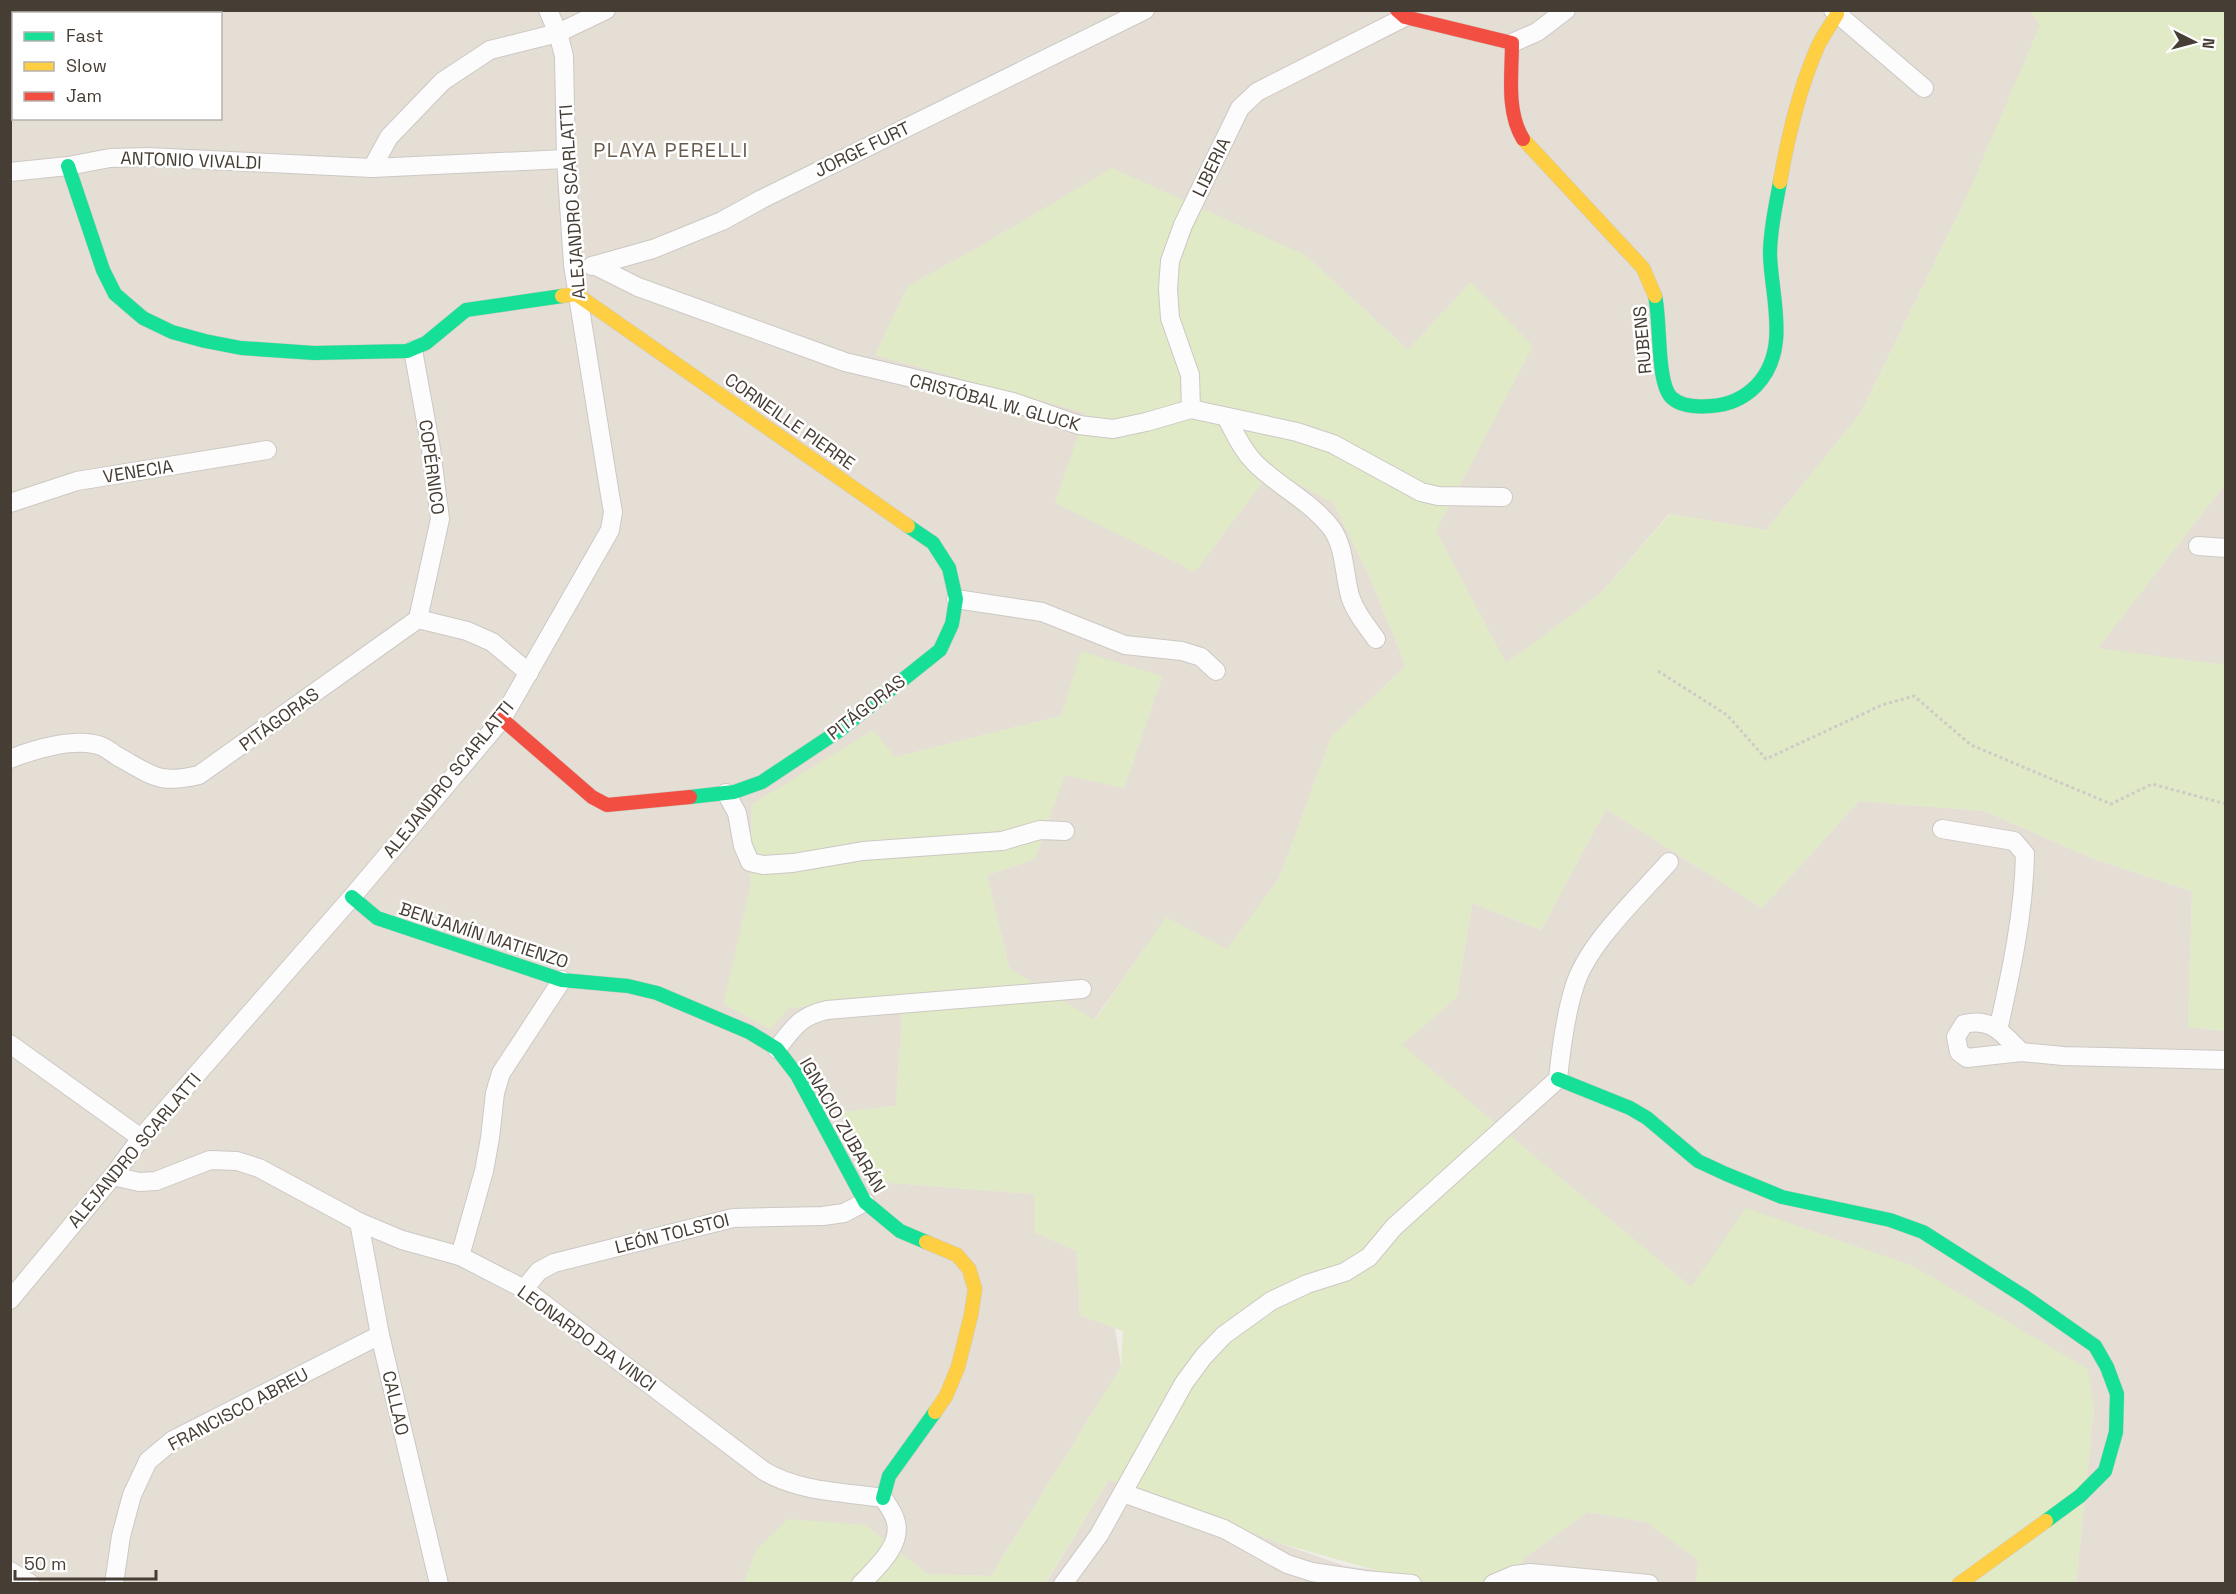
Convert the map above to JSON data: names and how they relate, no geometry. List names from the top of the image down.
{
  "streets": {
    "street": [
      "JORGE FURT",
      "ANTONIO VIVALDI",
      "LIBERIA",
      "ALEJANDRO SCARLATTI",
      "RUBENS",
      "CRISTÓBAL W. GLUCK",
      "CORNEILLE PIERRE",
      "COPÉRNICO",
      "VENECIA",
      "PITÁGORAS",
      "BENJAMÍN MATIENZO",
      "IGNACIO ZUBARÁN",
      "LEÓN TOLSTOI",
      "LEONARDO DA VINCI",
      "CALLAO",
      "FRANCISCO ABREU"
    ]
  },
  "crossings": [
    ["JORGE FURT", "ALEJANDRO SCARLATTI"],
    ["JORGE FURT", "CRISTÓBAL W. GLUCK"],
    ["ANTONIO VIVALDI", "ALEJANDRO SCARLATTI"],
    ["LIBERIA", "CRISTÓBAL W. GLUCK"],
    ["ALEJANDRO SCARLATTI", "CORNEILLE PIERRE"],
    ["ALEJANDRO SCARLATTI", "PITÁGORAS"],
    ["ALEJANDRO SCARLATTI", "BENJAMÍN MATIENZO"],
    ["ALEJANDRO SCARLATTI", "LEONARDO DA VINCI"],
    ["CORNEILLE PIERRE", "PITÁGORAS"],
    ["COPÉRNICO", "PITÁGORAS"],
    ["BENJAMÍN MATIENZO", "IGNACIO ZUBARÁN"],
    ["IGNACIO ZUBARÁN", "LEÓN TOLSTOI"],
    ["IGNACIO ZUBARÁN", "LEONARDO DA VINCI"],
    ["LEÓN TOLSTOI", "LEONARDO DA VINCI"],
    ["LEONARDO DA VINCI", "CALLAO"],
    ["CALLAO", "FRANCISCO ABREU"]
  ],
  "districts": ["PLAYA PERELLI"],
  "legend": ["Fast", "Slow", "Jam"],
  "scale_bar": "50 m",
  "north": "right"
}
